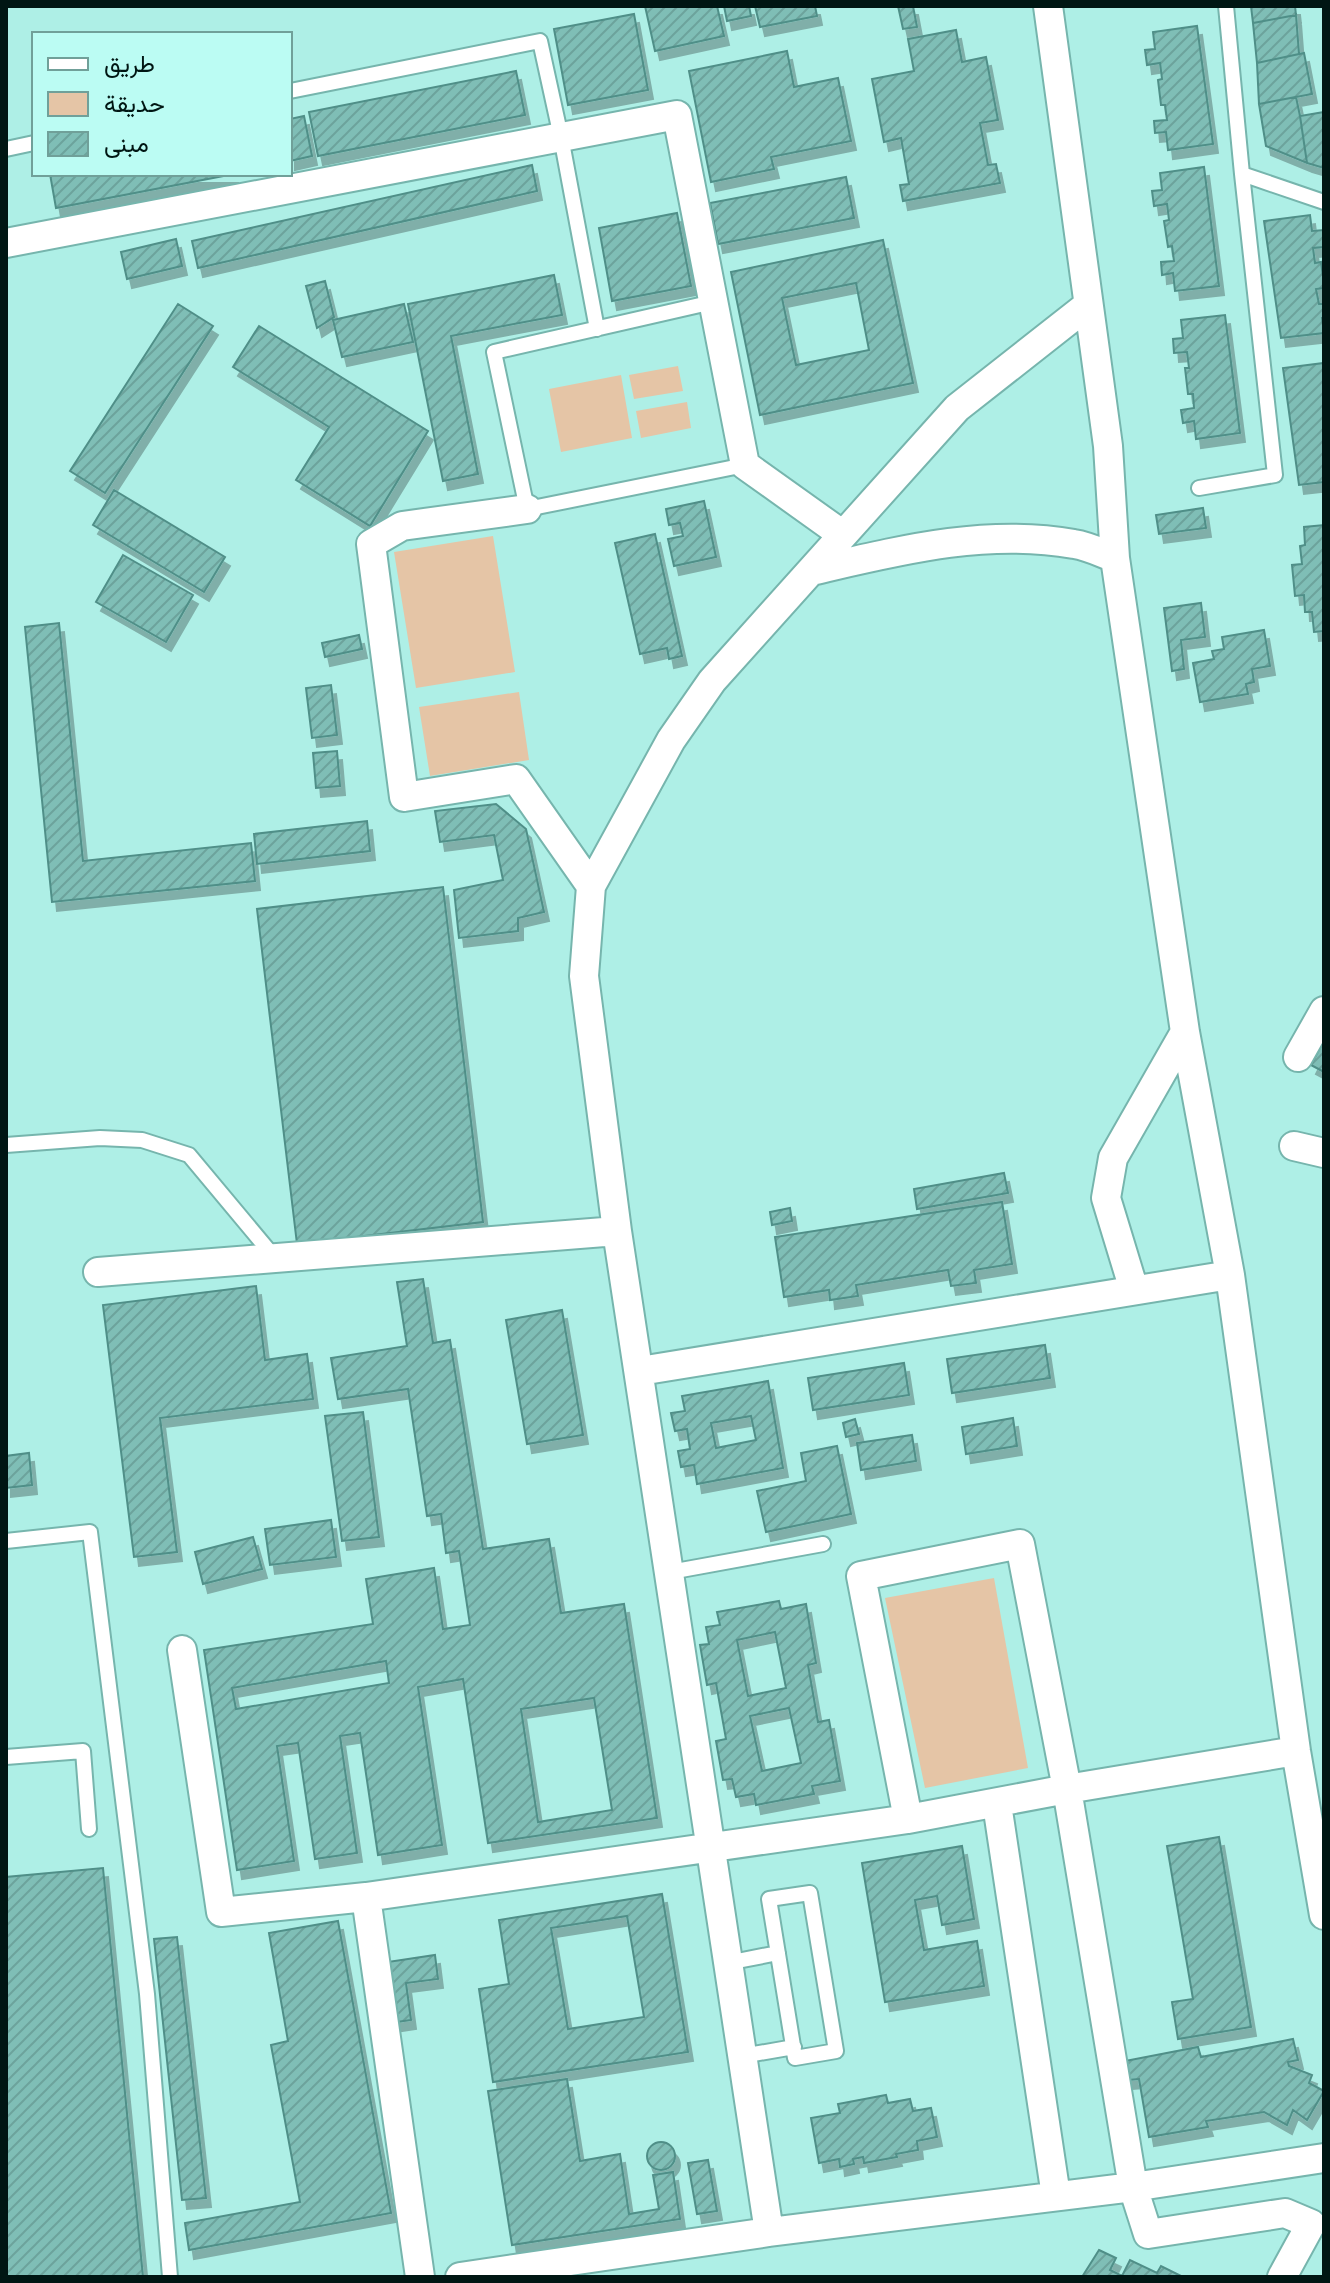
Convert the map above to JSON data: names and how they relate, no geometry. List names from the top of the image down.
{
  "legend": ["طريق", "حديقة", "مبنى"]
}
